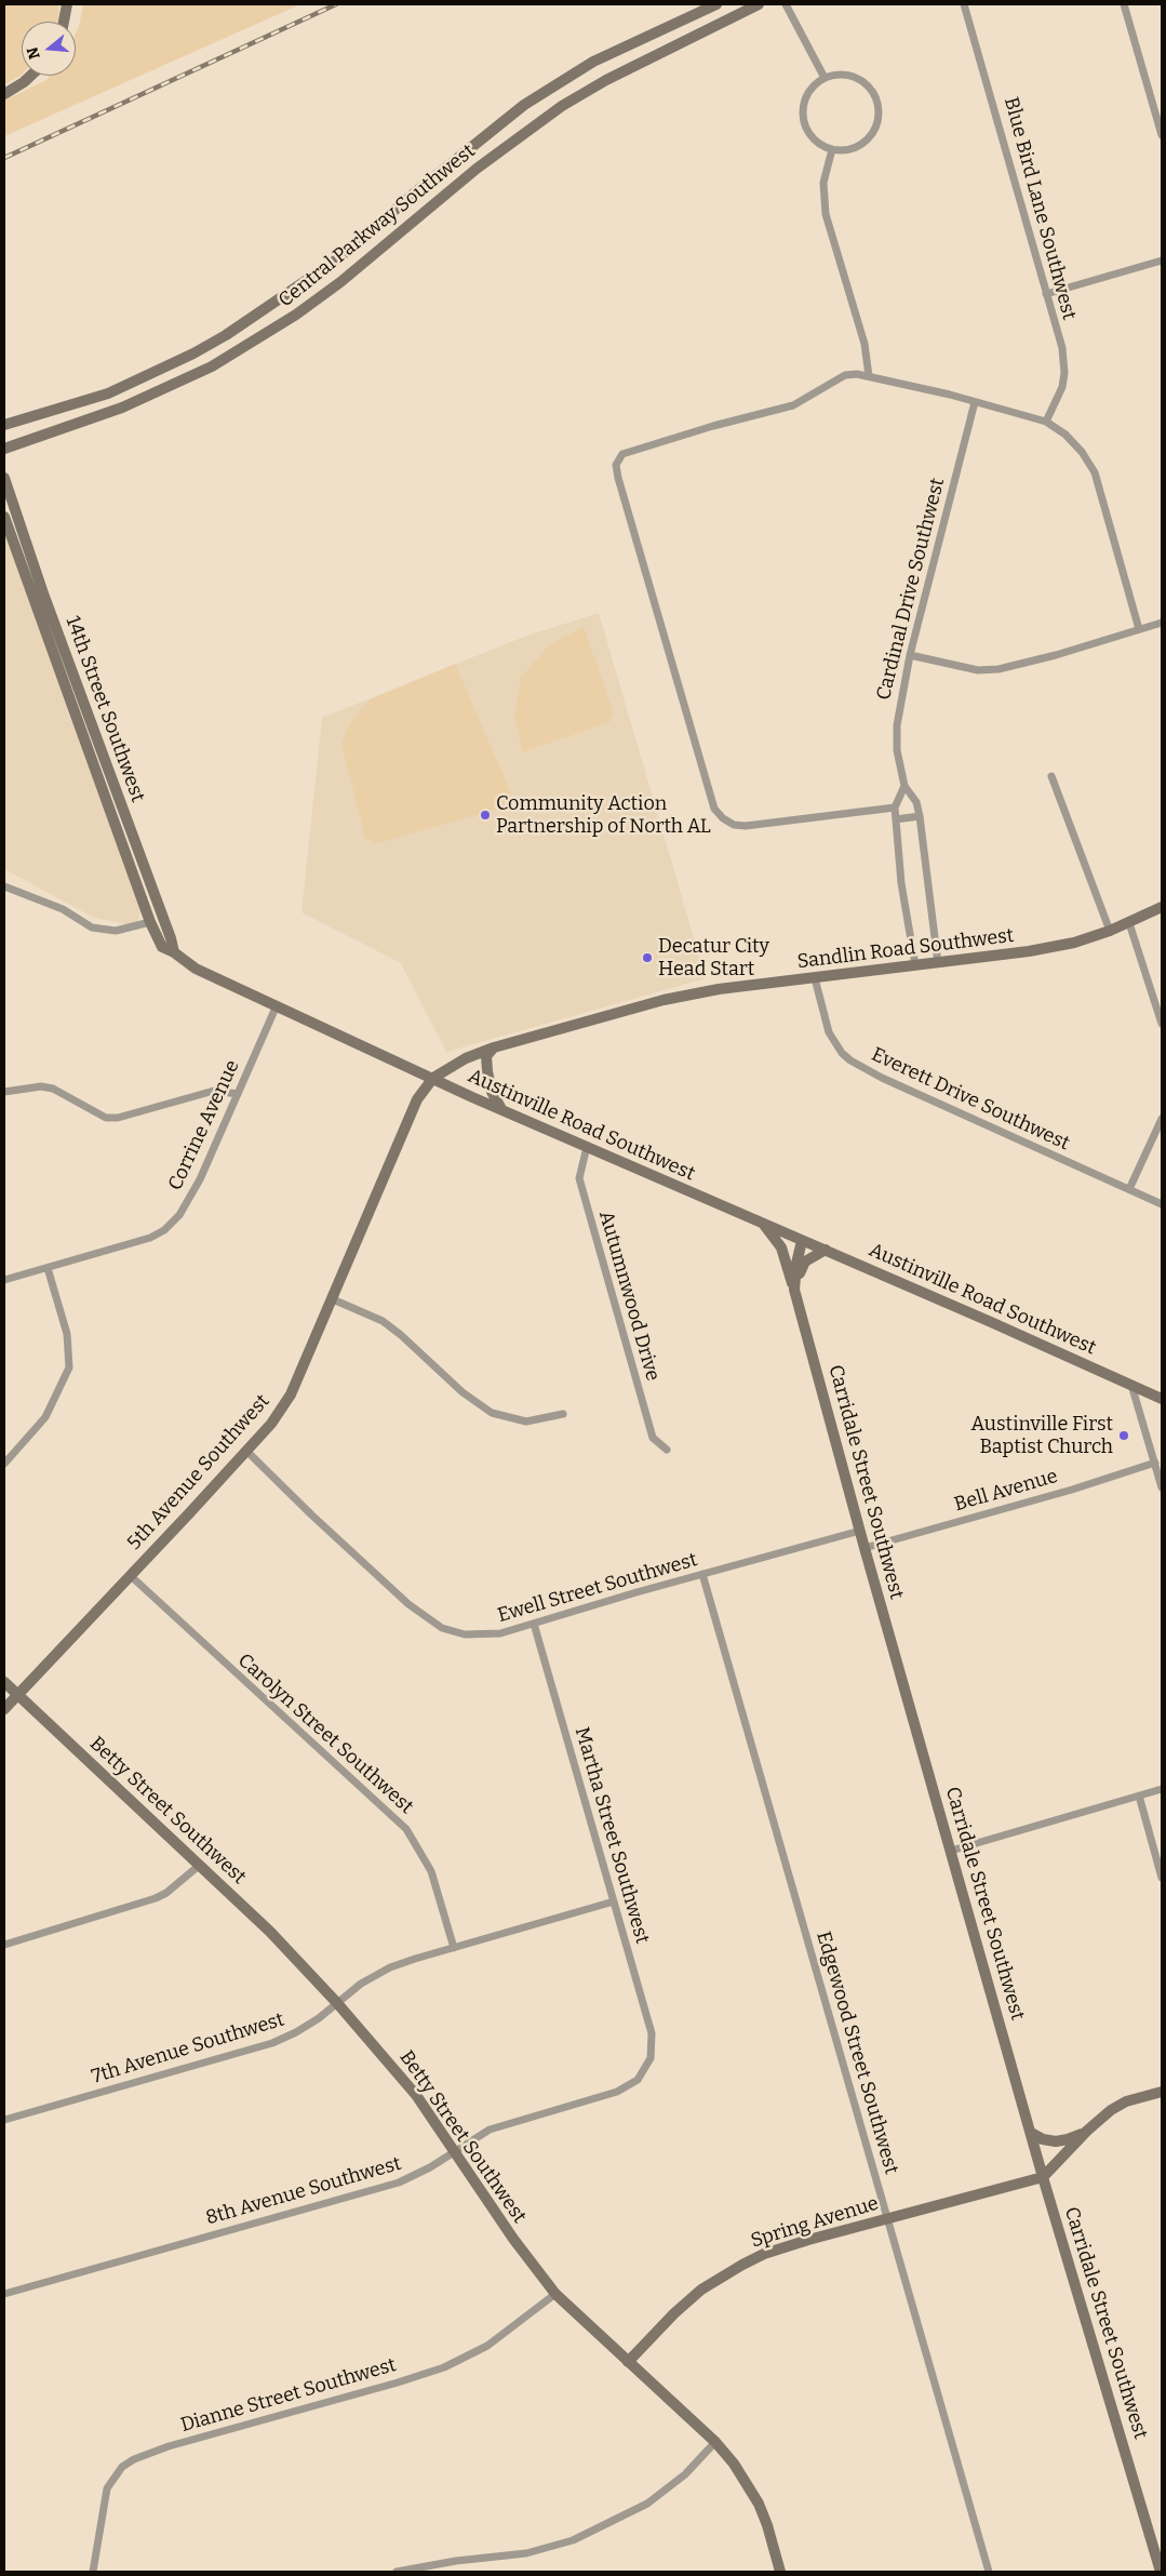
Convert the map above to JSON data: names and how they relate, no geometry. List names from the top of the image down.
{
  "streets": {
    "street": [
      "Blue Bird Lane Southwest",
      "Central Parkway Southwest",
      "Cardinal Drive Southwest",
      "14th Street Southwest",
      "Sandlin Road Southwest",
      "Everett Drive Southwest",
      "Corrine Avenue",
      "Austinville Road Southwest",
      "Autumnwood Drive",
      "5th Avenue Southwest",
      "Carridale Street Southwest",
      "Bell Avenue",
      "Ewell Street Southwest",
      "Carolyn Street Southwest",
      "Betty Street Southwest",
      "Martha Street Southwest",
      "7th Avenue Southwest",
      "Edgewood Street Southwest",
      "8th Avenue Southwest",
      "Spring Avenue",
      "Dianne Street Southwest"
    ]
  },
  "crossings": [
    ["Cardinal Drive Southwest", "Sandlin Road Southwest"],
    ["14th Street Southwest", "Austinville Road Southwest"],
    ["Sandlin Road Southwest", "Everett Drive Southwest"],
    ["Sandlin Road Southwest", "Austinville Road Southwest"],
    ["Sandlin Road Southwest", "5th Avenue Southwest"],
    ["Corrine Avenue", "Austinville Road Southwest"],
    ["Austinville Road Southwest", "Autumnwood Drive"],
    ["Austinville Road Southwest", "5th Avenue Southwest"],
    ["Austinville Road Southwest", "Carridale Street Southwest"],
    ["5th Avenue Southwest", "Ewell Street Southwest"],
    ["5th Avenue Southwest", "Carolyn Street Southwest"],
    ["5th Avenue Southwest", "Betty Street Southwest"],
    ["Carridale Street Southwest", "Bell Avenue"],
    ["Carridale Street Southwest", "Ewell Street Southwest"],
    ["Carridale Street Southwest", "Spring Avenue"],
    ["Ewell Street Southwest", "Martha Street Southwest"],
    ["Ewell Street Southwest", "Edgewood Street Southwest"],
    ["Carolyn Street Southwest", "7th Avenue Southwest"],
    ["Betty Street Southwest", "7th Avenue Southwest"],
    ["Betty Street Southwest", "8th Avenue Southwest"],
    ["Betty Street Southwest", "Spring Avenue"],
    ["Betty Street Southwest", "Dianne Street Southwest"],
    ["Martha Street Southwest", "7th Avenue Southwest"],
    ["Martha Street Southwest", "8th Avenue Southwest"],
    ["Edgewood Street Southwest", "Spring Avenue"]
  ],
  "places": ["Community Action Partnership of North AL", "Decatur City Head Start", "Austinville First Baptist Church"],
  "north": "left"
}
